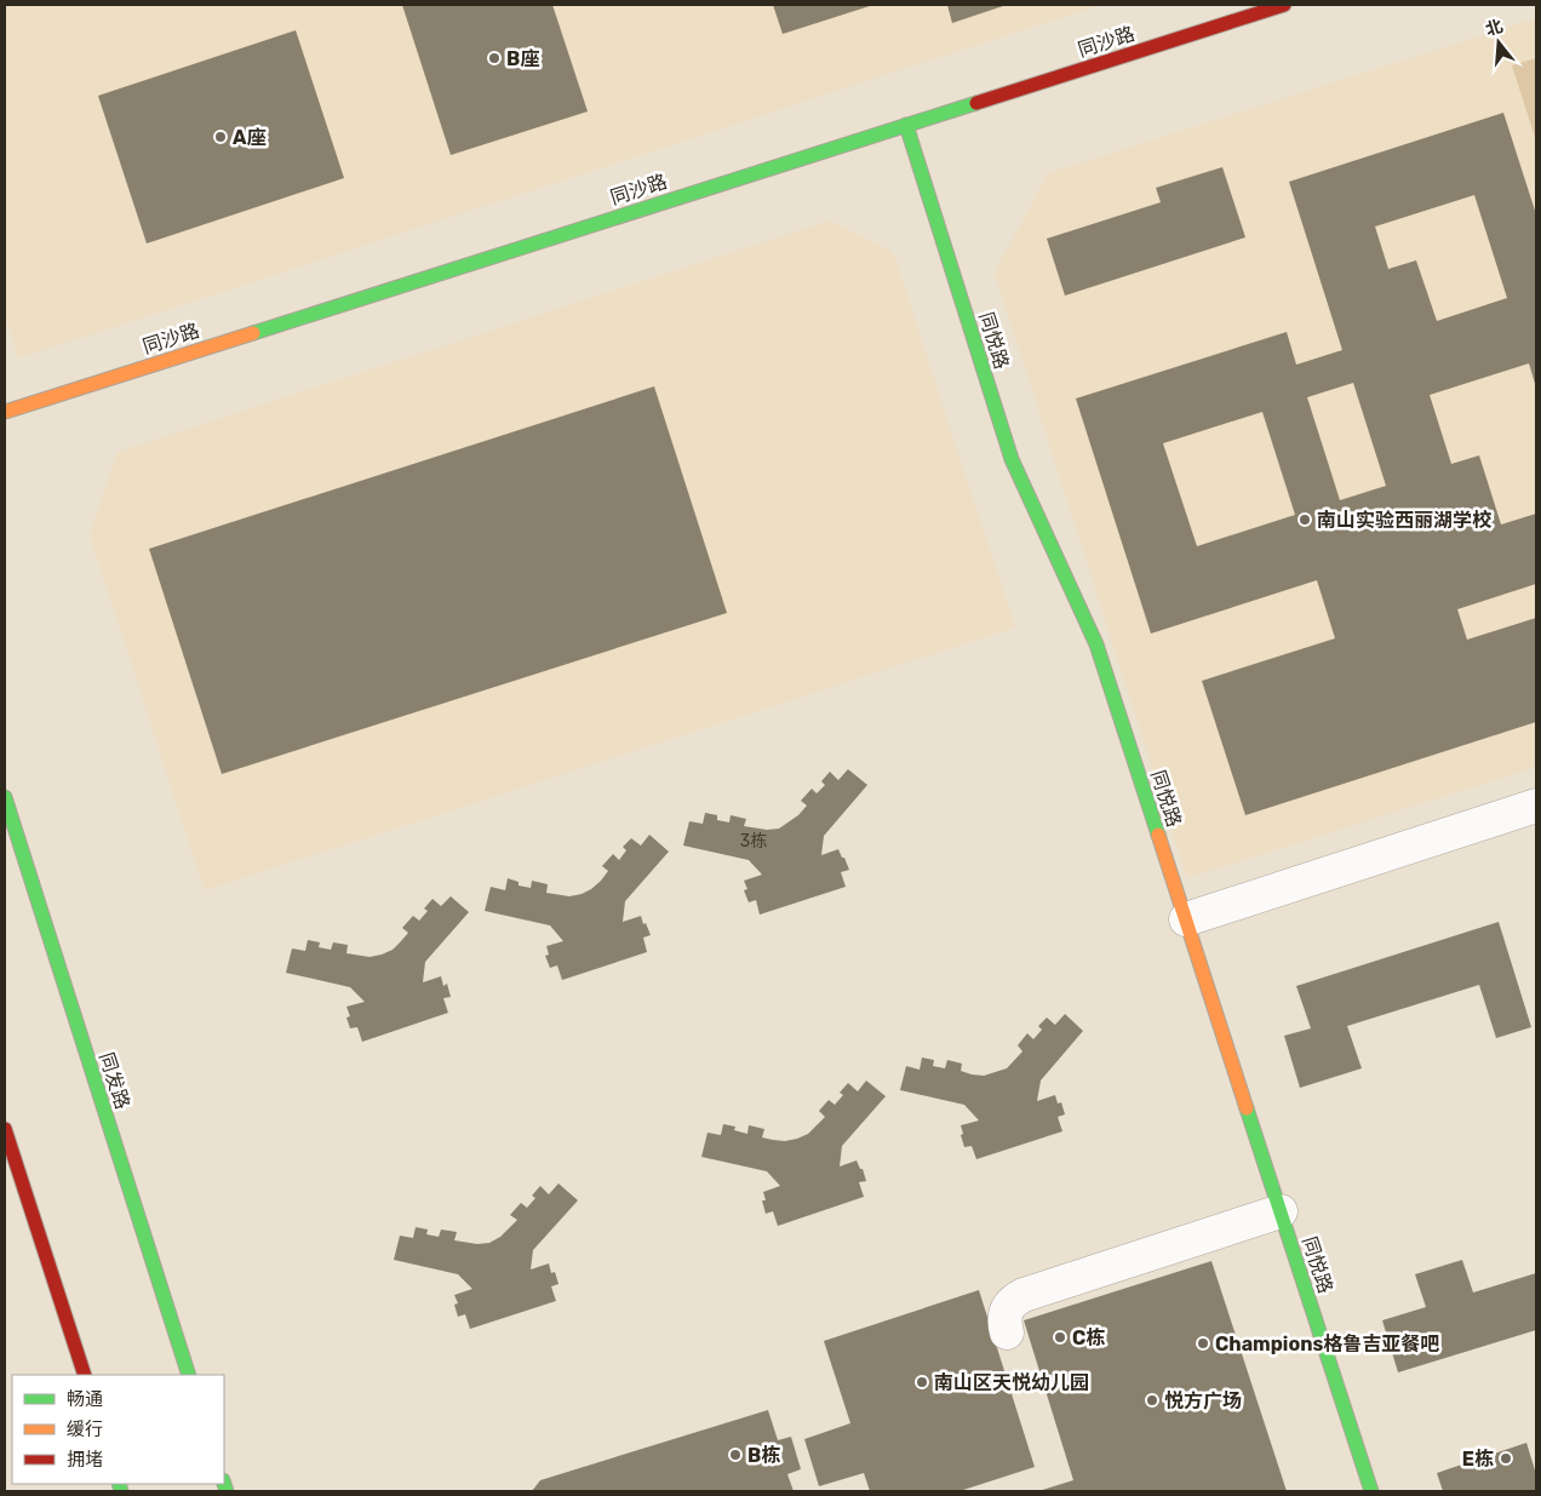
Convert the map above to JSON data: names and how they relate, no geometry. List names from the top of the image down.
{
  "streets": {
    "street": ["同沙路", "同悦路", "同发路"]
  },
  "crossings": [
    ["同沙路", "同悦路"]
  ],
  "places": [
    "B座",
    "A座",
    "南山实验西丽湖学校",
    "C栋",
    "Champions格鲁吉亚餐吧",
    "南山区天悦幼儿园",
    "悦方广场",
    "B栋",
    "E栋"
  ],
  "house_numbers": ["3栋"],
  "legend": ["畅通", "缓行", "拥堵"],
  "north": "top"
}
